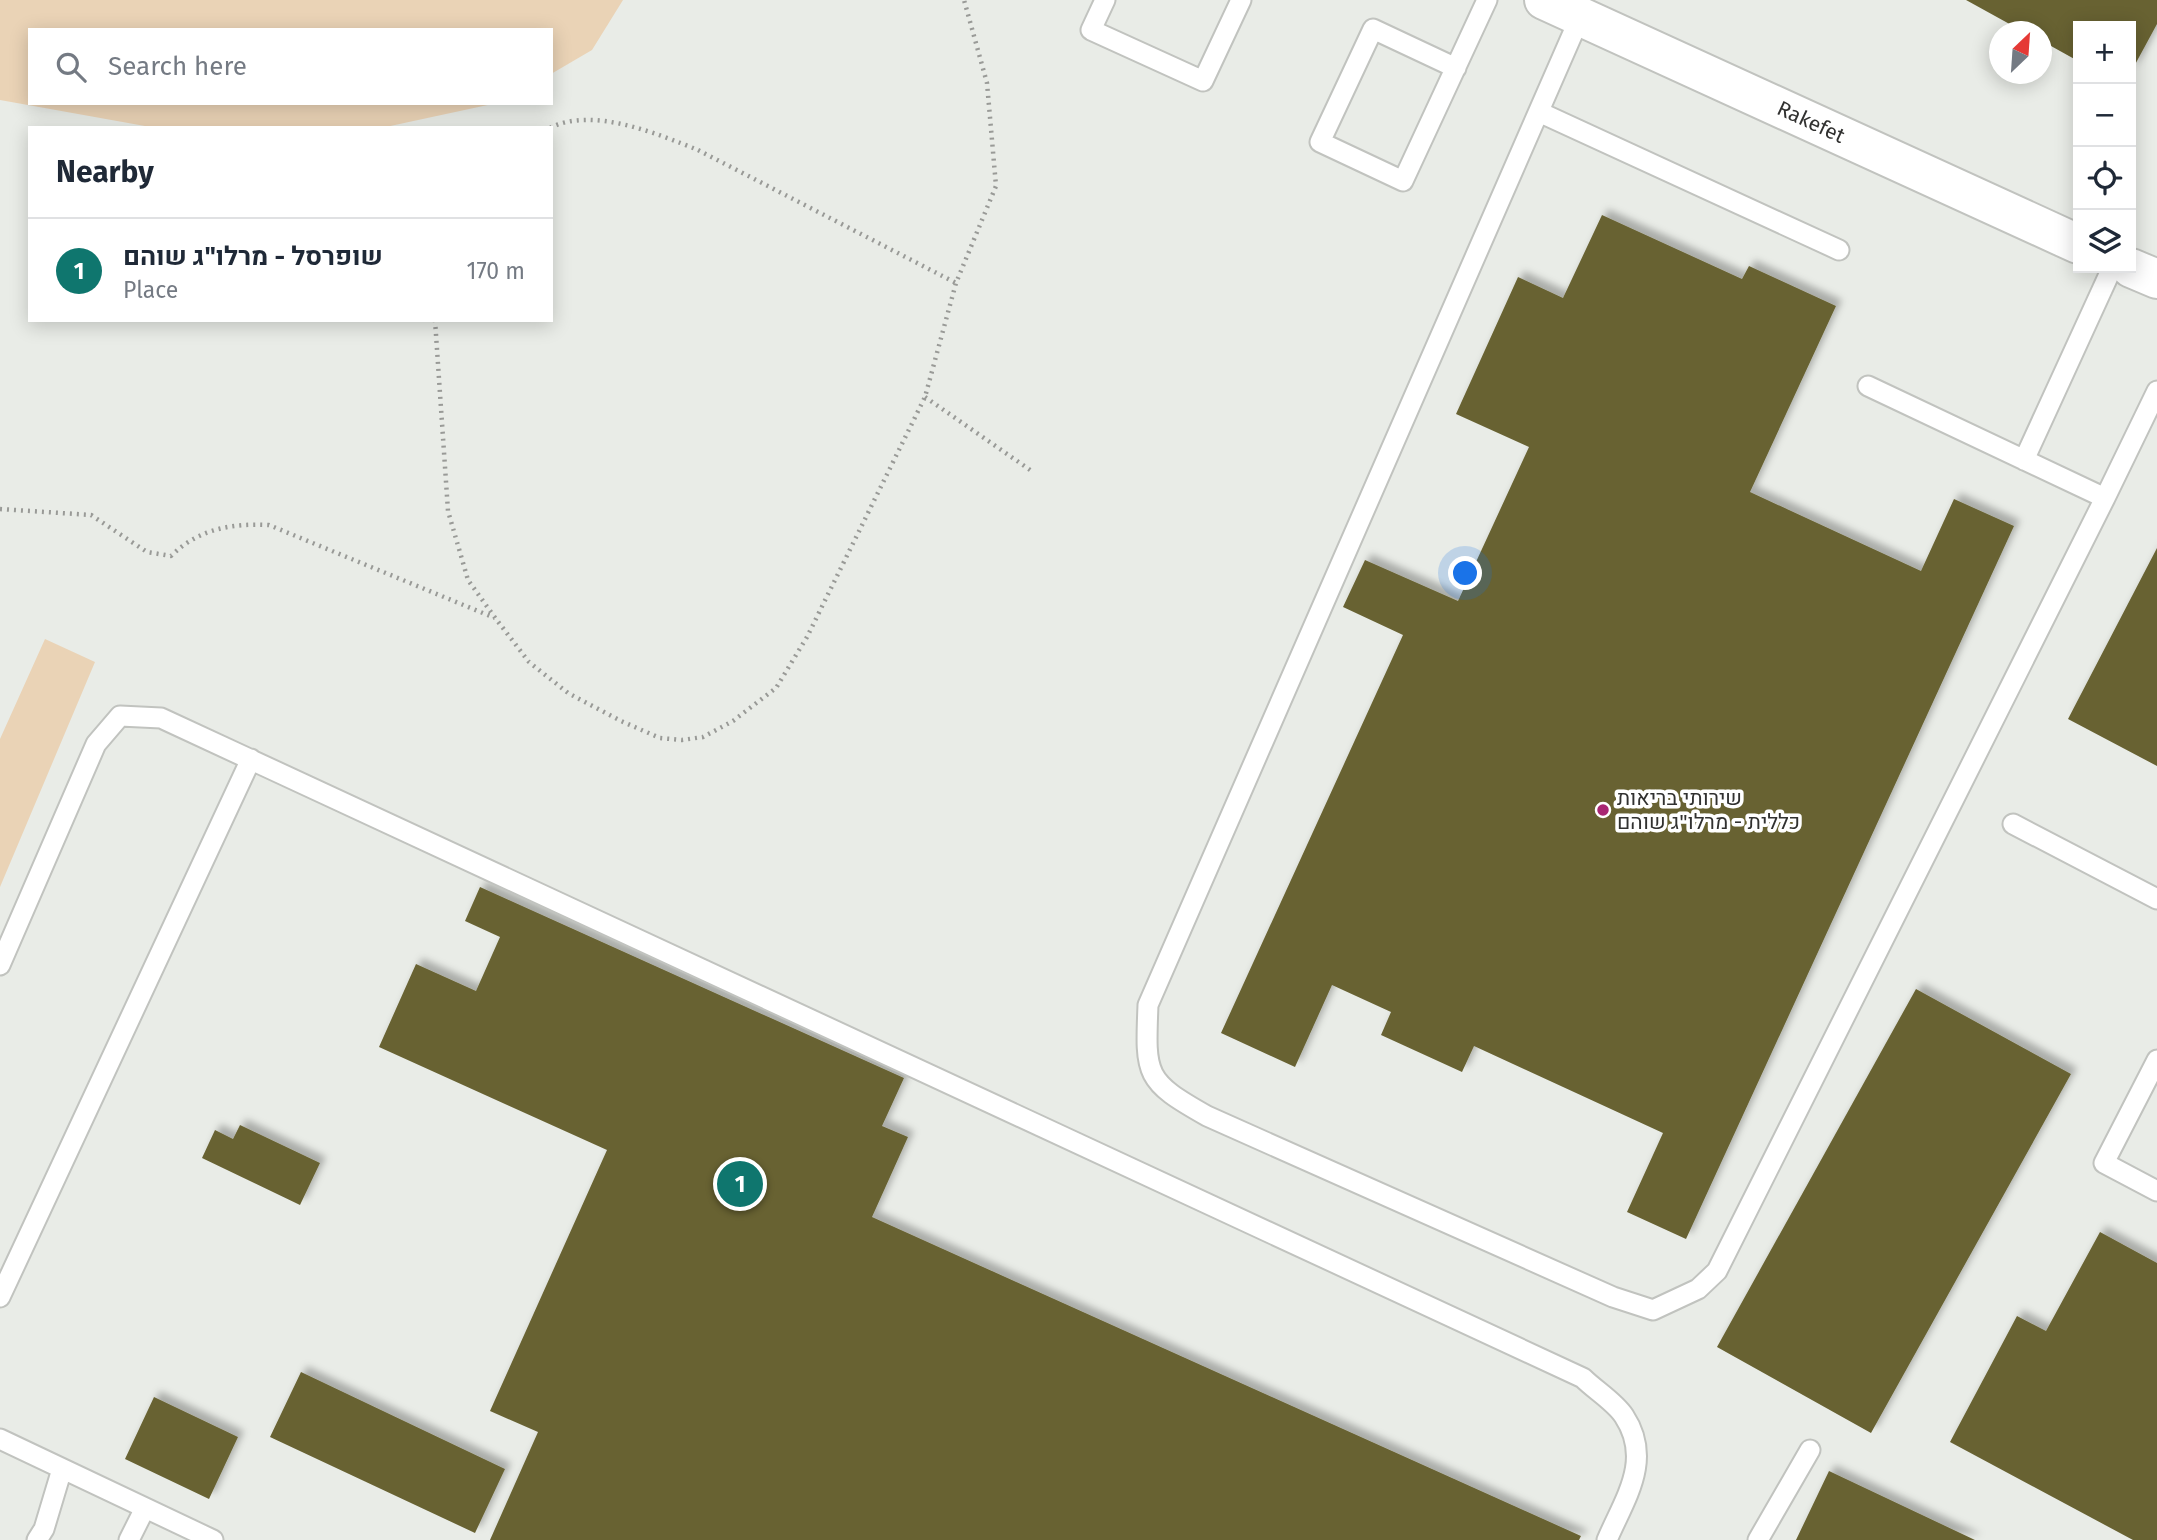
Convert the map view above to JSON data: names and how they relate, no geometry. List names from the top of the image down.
{
  "streets": {
    "street": ["Rakefet"]
  },
  "places": ["שירותי בריאות כללית - מרלו\"ג שוהם"],
  "north": "top right",
  "page": {
    "map_buttons": ["+", "−"],
    "search": "Search here",
    "heading": "Nearby",
    "list": [
      {
        "mark": "1",
        "name": "שופרסל - מרלו\"ג שוהם",
        "note": "Place",
        "value": "170 m"
      }
    ],
    "pins": "1"
  }
}
